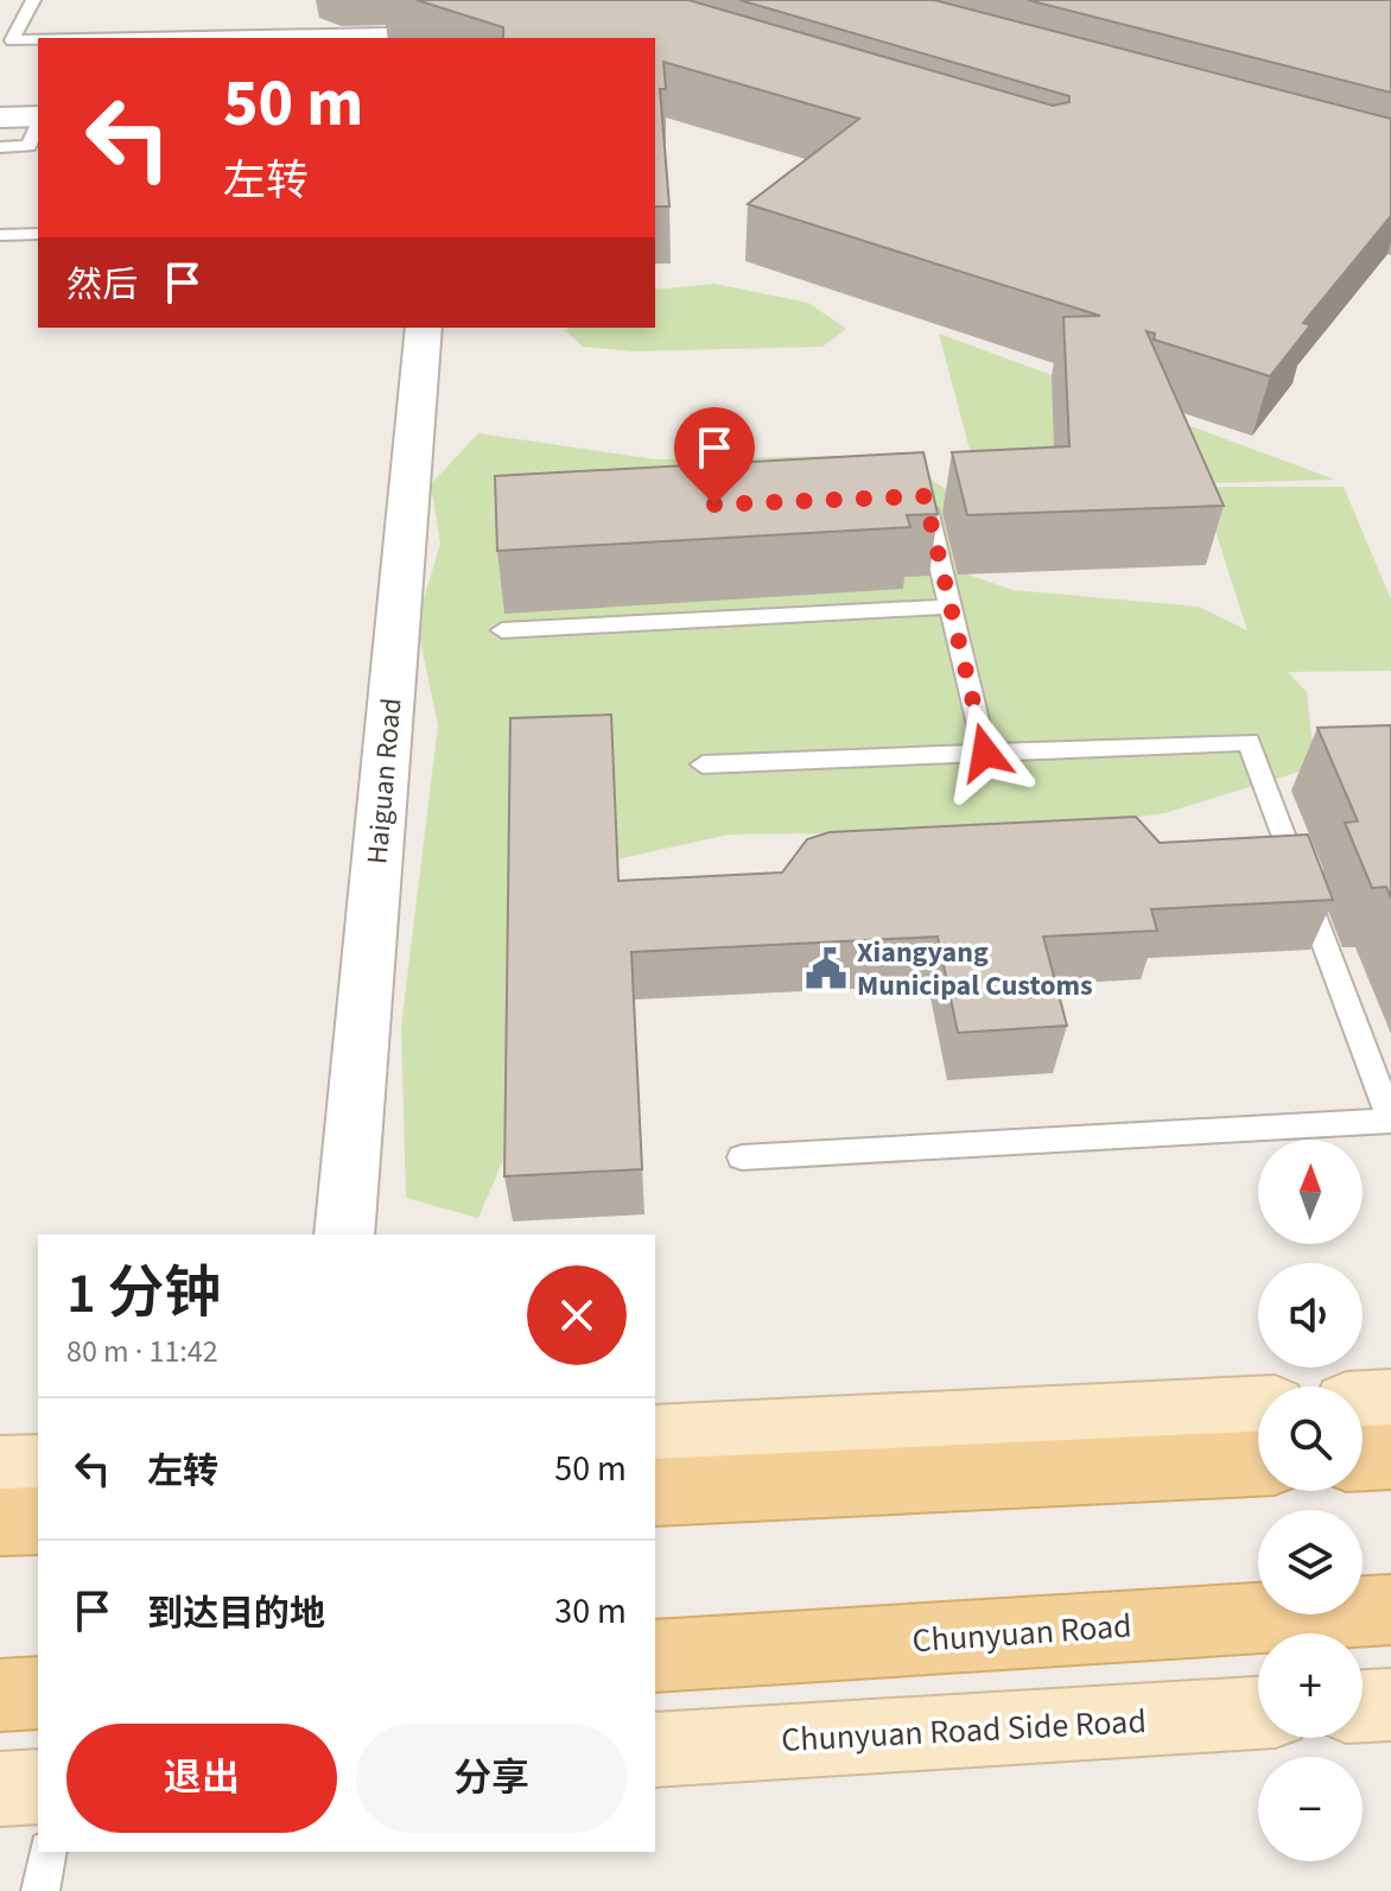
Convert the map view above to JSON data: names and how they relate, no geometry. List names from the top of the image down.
{
  "streets": {
    "main road": ["Chunyuan Road"],
    "street": ["Haiguan Road", "Chunyuan Road Side Road"]
  },
  "places": {
    "public building": ["Xiangyang Municipal Customs"]
  },
  "north": "top",
  "page": {
    "turn": ["50 m", "左转"],
    "then": "然后",
    "map_buttons": ["+", "−"],
    "heading": ["1 分钟", "80 m · 11:42"],
    "list": [
      {
        "name": "左转",
        "value": "50 m"
      },
      {
        "name": "到达目的地",
        "value": "30 m"
      }
    ],
    "buttons": ["退出", "分享"]
  }
}
